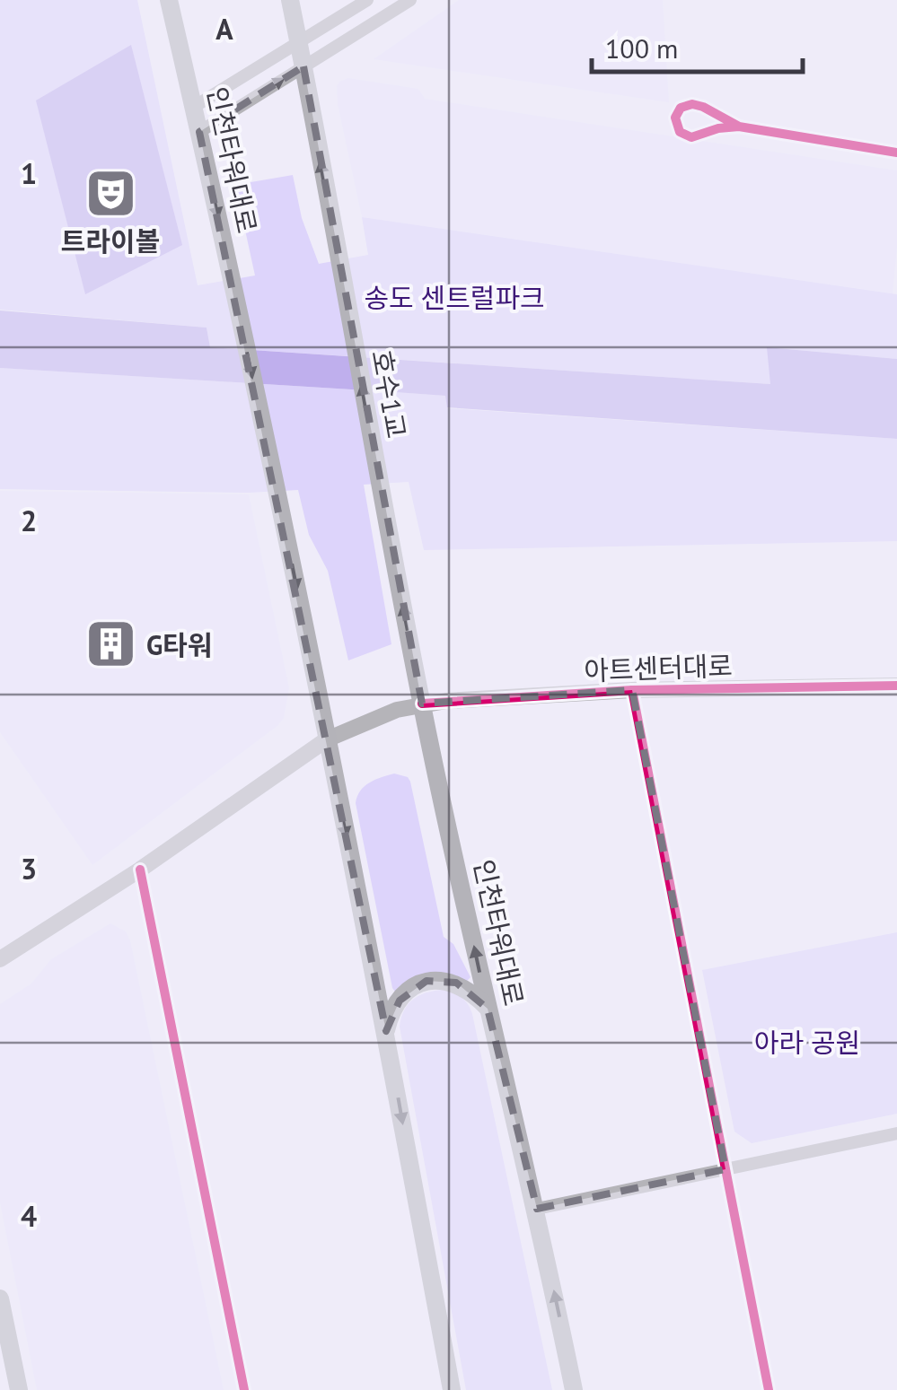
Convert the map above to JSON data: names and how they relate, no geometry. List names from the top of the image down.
{
  "streets": {
    "main road": ["인천타워대로", "호수1교"],
    "street": ["아트센터대로"]
  },
  "crossings": [
    ["인천타워대로", "호수1교"],
    ["인천타워대로", "아트센터대로"]
  ],
  "one_way": ["호수1교"],
  "parks": ["송도 센트럴파크", "아라 공원"],
  "places": {
    "theatre": ["트라이볼"],
    "building": ["G타워"]
  },
  "scale_bar": "100 m",
  "grid": {
    "columns": ["A"],
    "rows": [
      "1",
      "2",
      "3",
      "4"
    ]
  }
}
